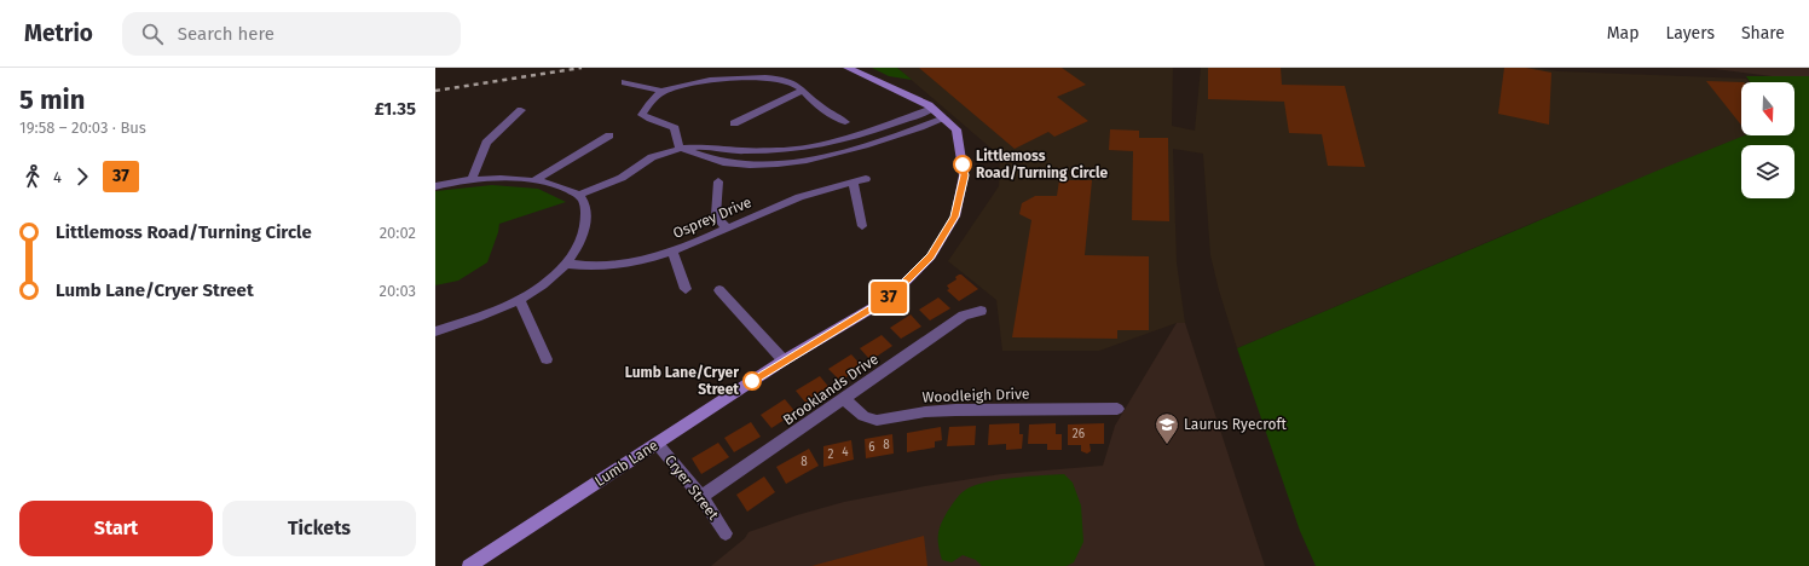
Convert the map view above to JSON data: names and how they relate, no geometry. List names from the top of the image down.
{
  "streets": {
    "street": [
      "Osprey Drive",
      "Brooklands Drive",
      "Woodleigh Drive",
      "Lumb Lane",
      "Cryer Street"
    ]
  },
  "crossings": [
    ["Brooklands Drive", "Woodleigh Drive"],
    ["Brooklands Drive", "Cryer Street"],
    ["Lumb Lane", "Cryer Street"]
  ],
  "places": {
    "other": ["Littlemoss Road/Turning Circle", "Lumb Lane/Cryer Street"],
    "school or university": ["Laurus Ryecroft"]
  },
  "lines": ["bus line 37"],
  "house_numbers": [
    "26",
    "8",
    "6",
    "4",
    "2",
    "8"
  ],
  "north": "bottom",
  "page": {
    "header": "Metrio",
    "search": "Search here",
    "nav": ["Map", "Layers", "Share"],
    "heading": ["5 min", "19:58 – 20:03 · Bus", "£1.35"],
    "on_map": "37",
    "legs": ["4", "37"],
    "list": [
      {
        "name": "Littlemoss Road/Turning Circle",
        "value": "20:02"
      },
      {
        "name": "Lumb Lane/Cryer Street",
        "value": "20:03"
      }
    ],
    "buttons": ["Start", "Tickets"]
  }
}
